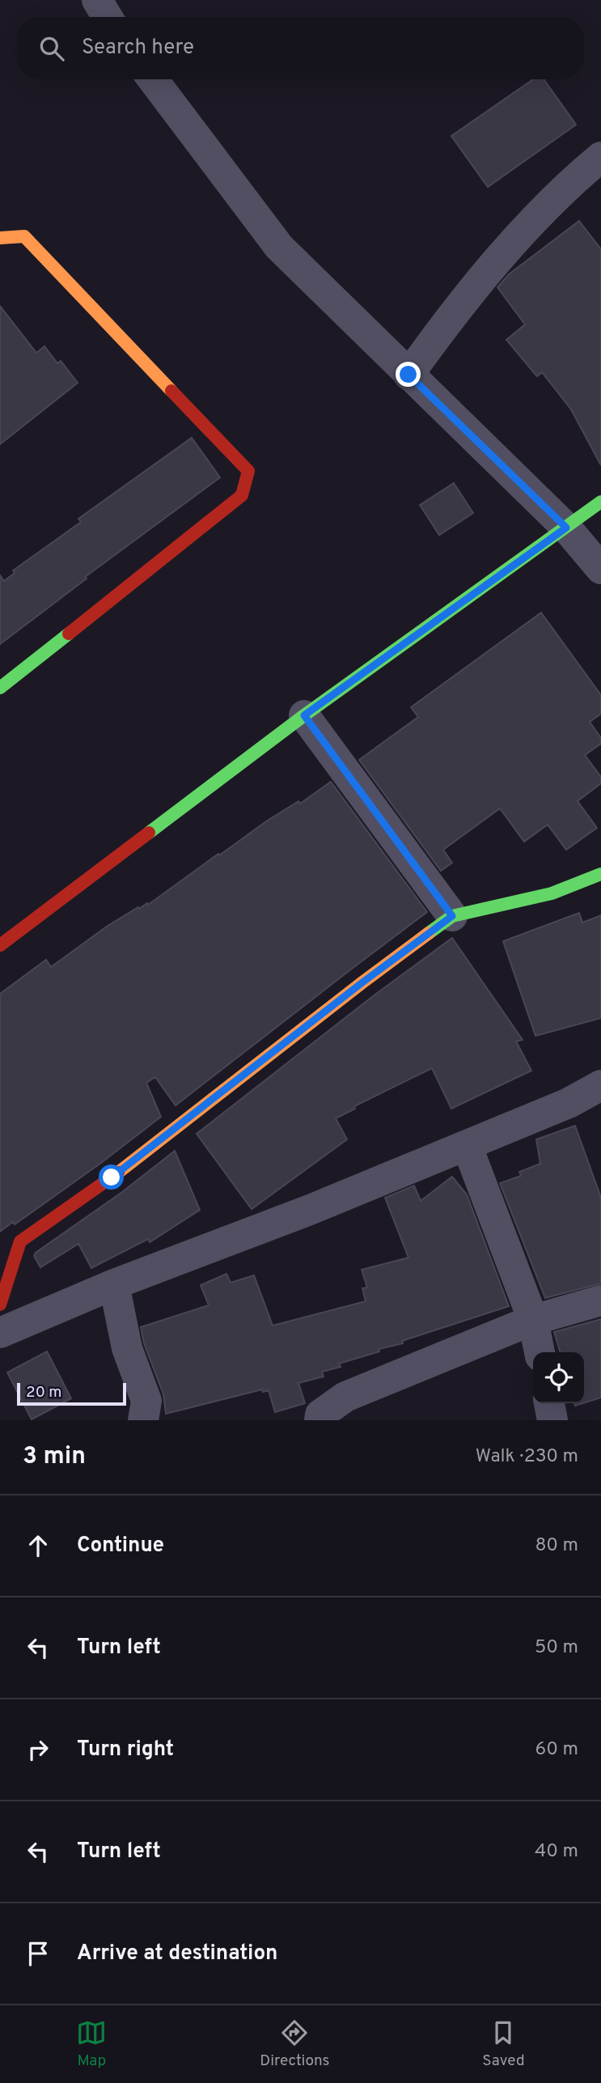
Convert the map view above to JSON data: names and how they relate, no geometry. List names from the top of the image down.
{
  "scale_bar": "20 m",
  "page": {
    "search": "Search here",
    "scale": "20 m",
    "heading": ["3 min", "Walk · 230 m"],
    "list": [
      ["Continue", "80 m"],
      ["Turn left", "50 m"],
      ["Turn right", "60 m"],
      ["Turn left", "40 m"],
      "Arrive at destination"
    ],
    "nav": ["Map", "Directions", "Saved"]
  }
}
